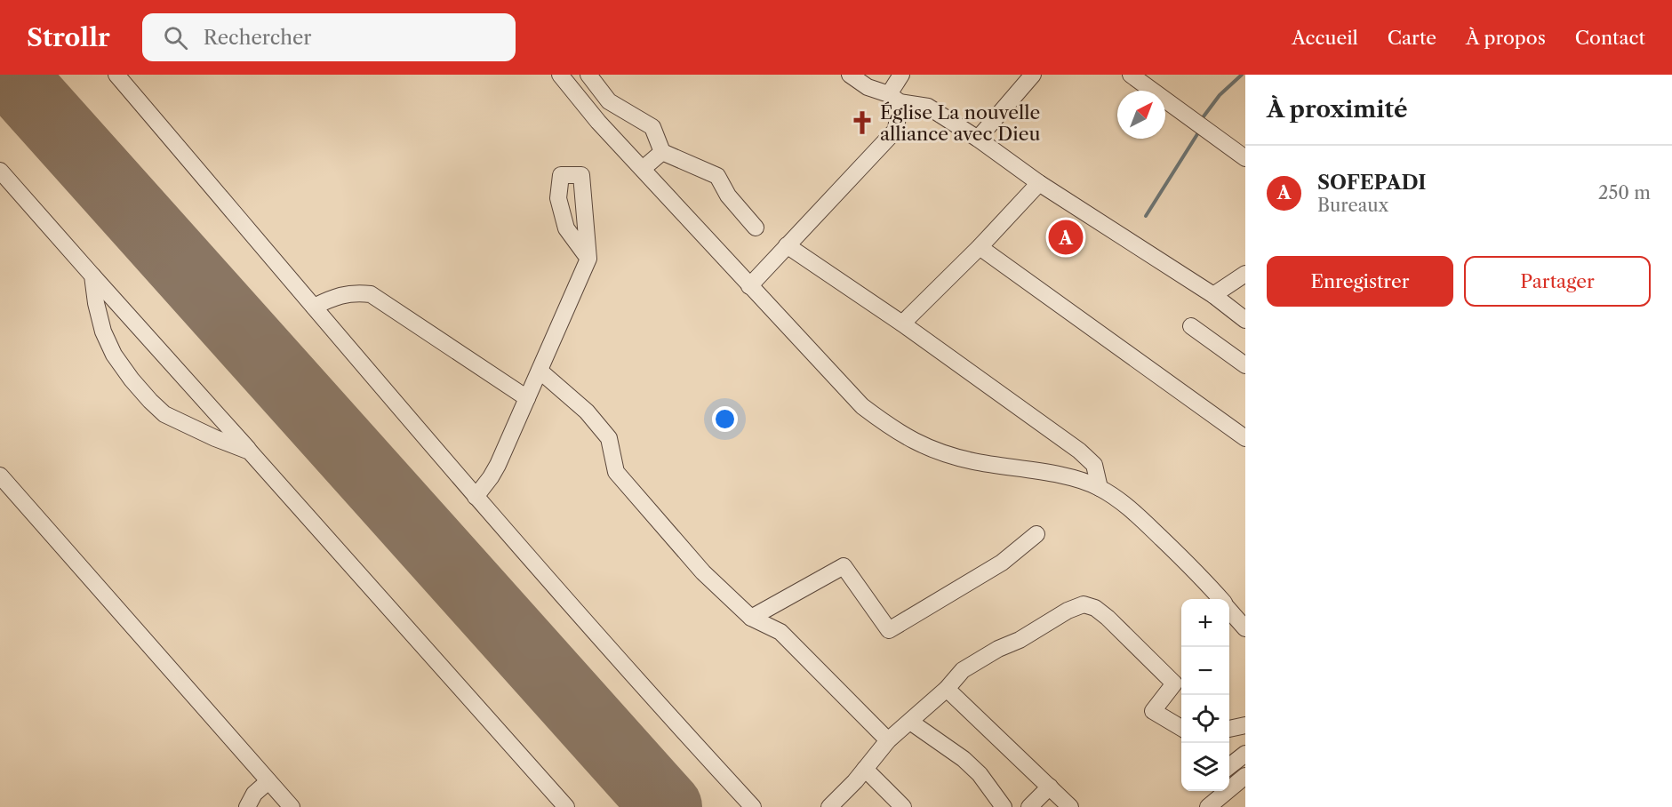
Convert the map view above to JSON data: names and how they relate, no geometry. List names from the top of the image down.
{
  "places": {
    "church": ["Église La nouvelle alliance avec Dieu"]
  },
  "north": "top right",
  "page": {
    "header": "Strollr",
    "search": "Rechercher",
    "nav": [
      "Accueil",
      "Carte",
      "À propos",
      "Contact"
    ],
    "heading": "À proximité",
    "list": [
      {
        "mark": "A",
        "name": "SOFEPADI",
        "note": "Bureaux",
        "value": "250 m"
      }
    ],
    "pins": "A",
    "buttons": ["Enregistrer", "Partager"],
    "map_buttons": ["+", "−"]
  }
}
